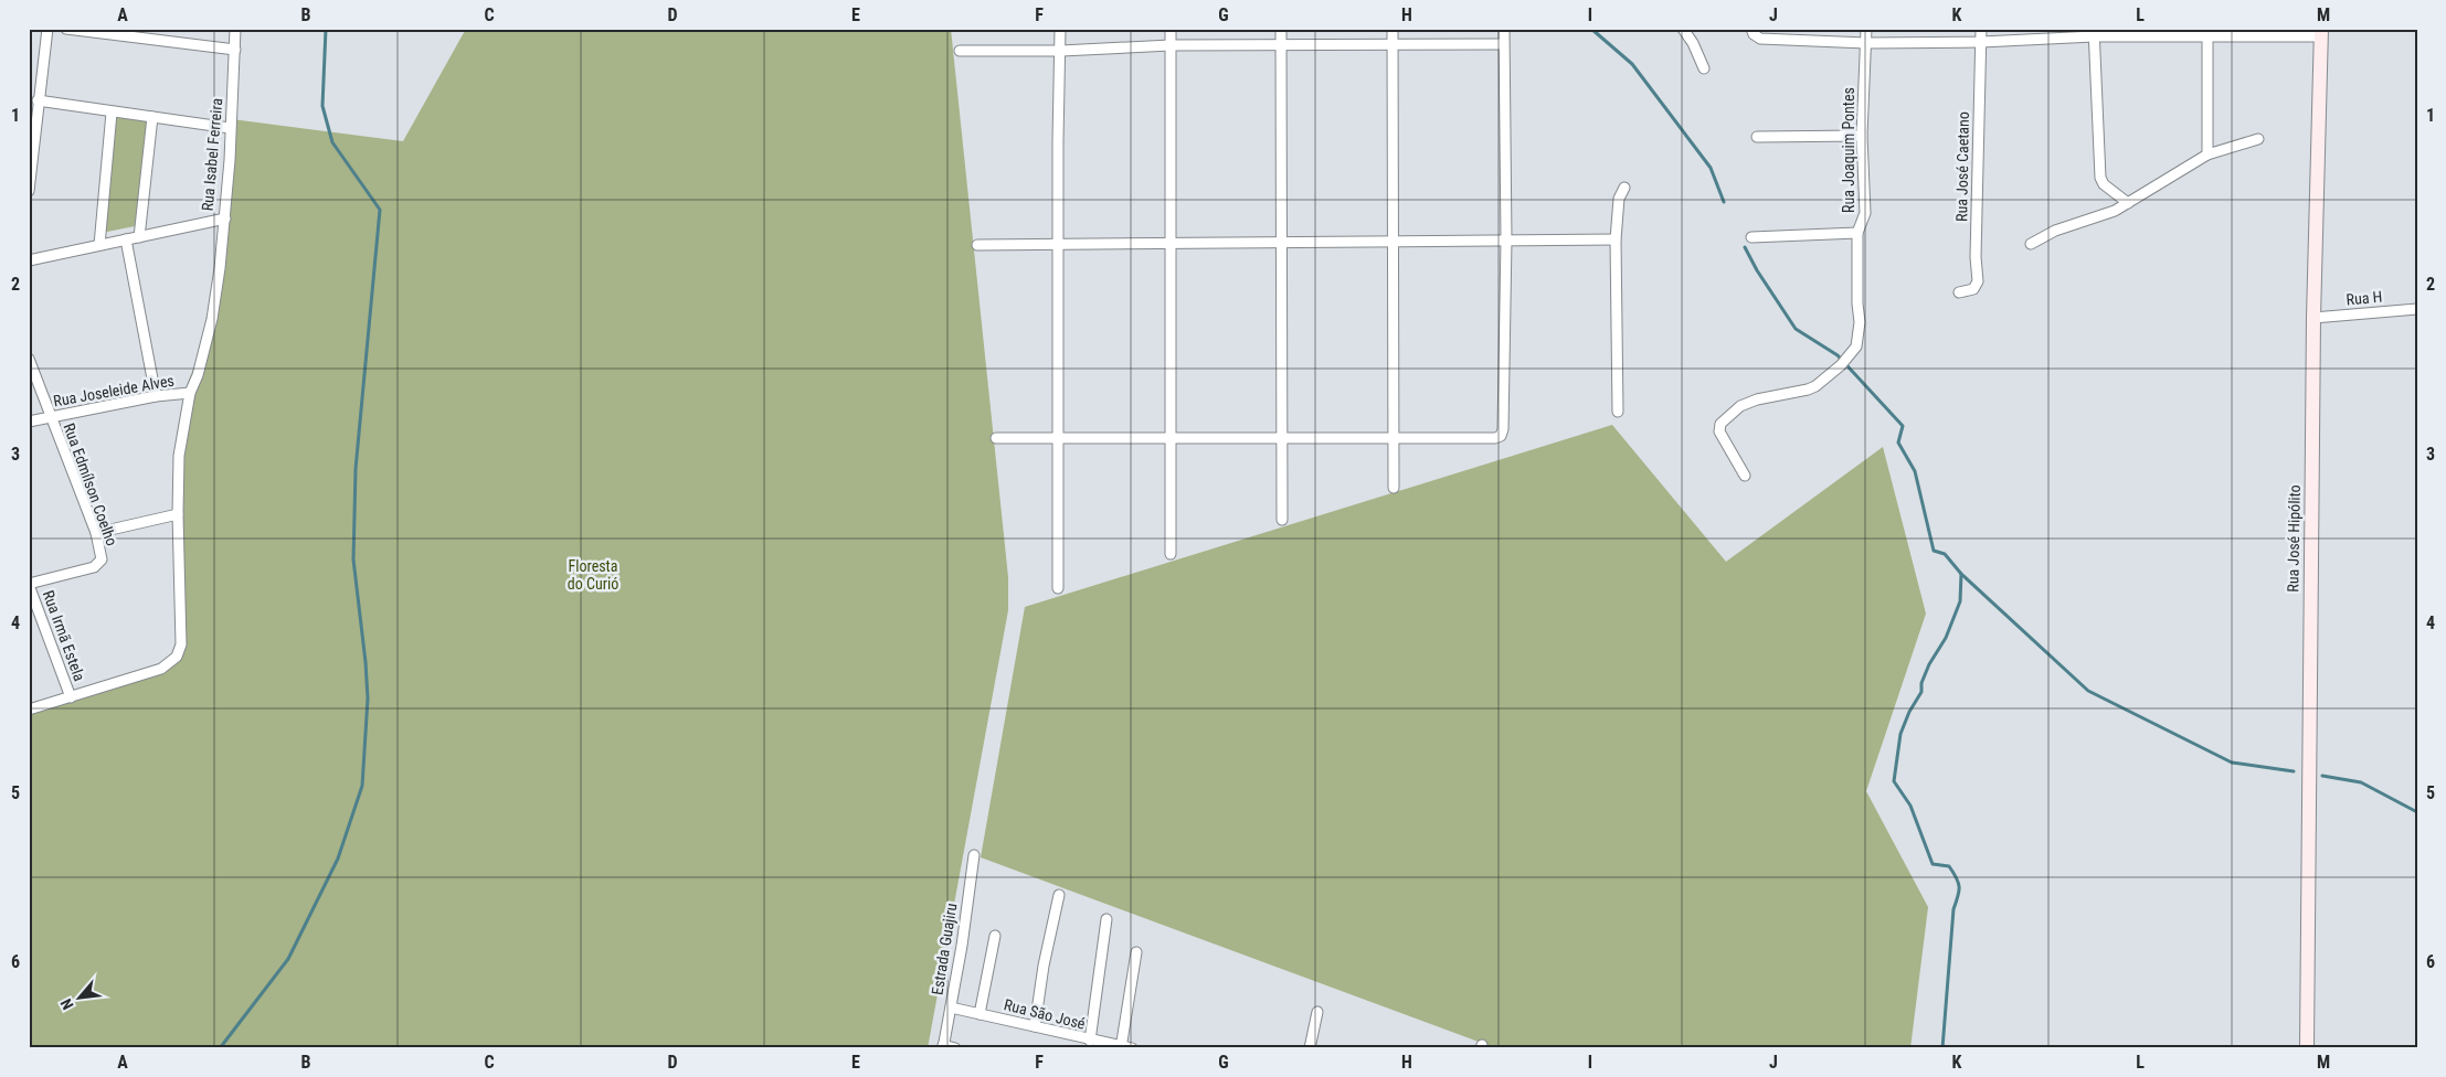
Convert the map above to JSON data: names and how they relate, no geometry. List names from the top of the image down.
{
  "streets": {
    "street": [
      "Rua Joaquim Pontes",
      "Rua Isabel Ferreira",
      "Rua José Caetano",
      "Rua H",
      "Rua Joseleide Alves",
      "Rua Edmílson Coelho",
      "Rua José Hipólito",
      "Rua Irmã Estela",
      "Estrada Guajiru",
      "Rua São José"
    ]
  },
  "crossings": [
    ["Rua Isabel Ferreira", "Rua Joseleide Alves"],
    ["Rua H", "Rua José Hipólito"],
    ["Rua Joseleide Alves", "Rua Edmílson Coelho"],
    ["Rua Edmílson Coelho", "Rua Irmã Estela"],
    ["Estrada Guajiru", "Rua São José"]
  ],
  "parks": ["Floresta do Curió"],
  "north": "bottom left",
  "grid": {
    "columns": [
      "A",
      "B",
      "C",
      "D",
      "E",
      "F",
      "G",
      "H",
      "I",
      "J",
      "K",
      "L",
      "M"
    ],
    "rows": [
      "1",
      "2",
      "3",
      "4",
      "5",
      "6"
    ]
  }
}
